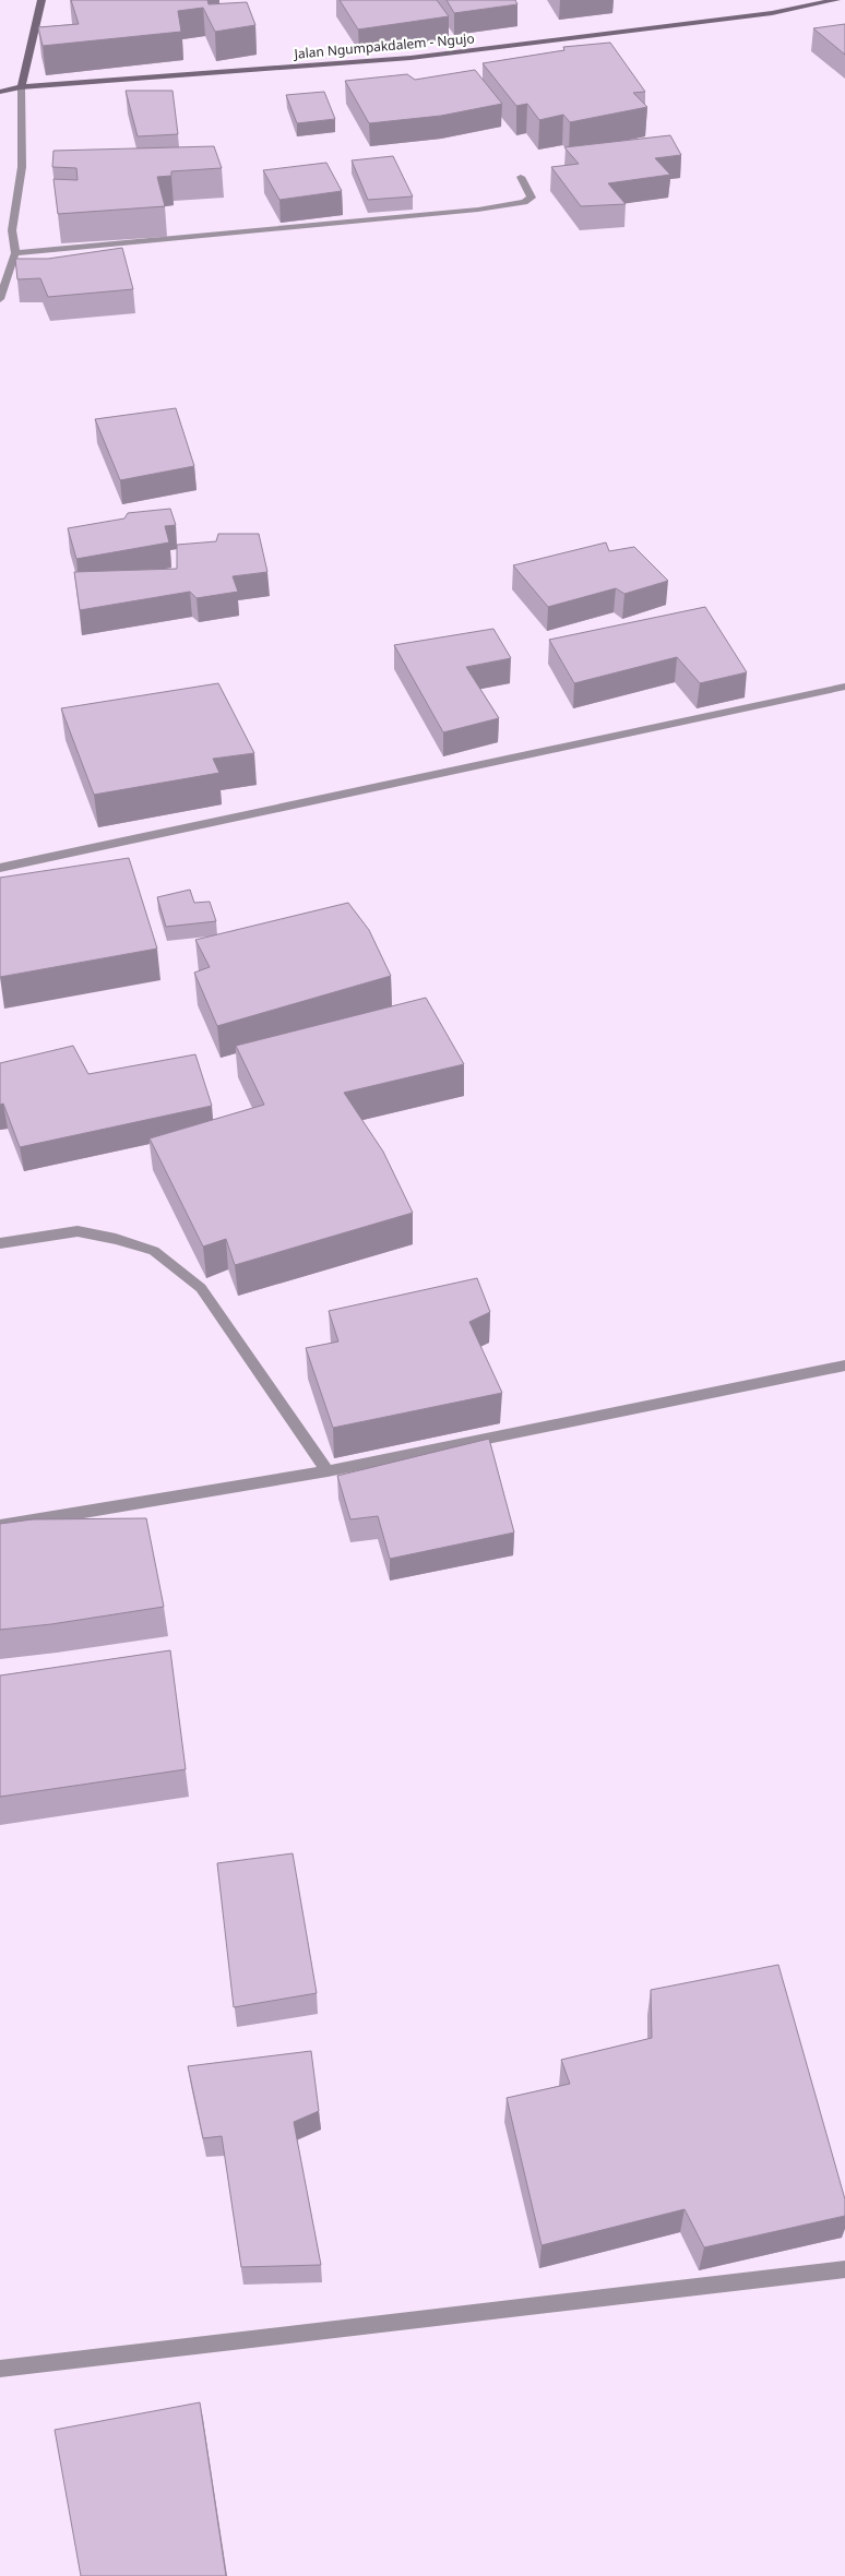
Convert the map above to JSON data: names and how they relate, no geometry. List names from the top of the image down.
{
  "streets": {
    "street": ["Jalan Ngumpakdalem - Ngujo"]
  }
}
